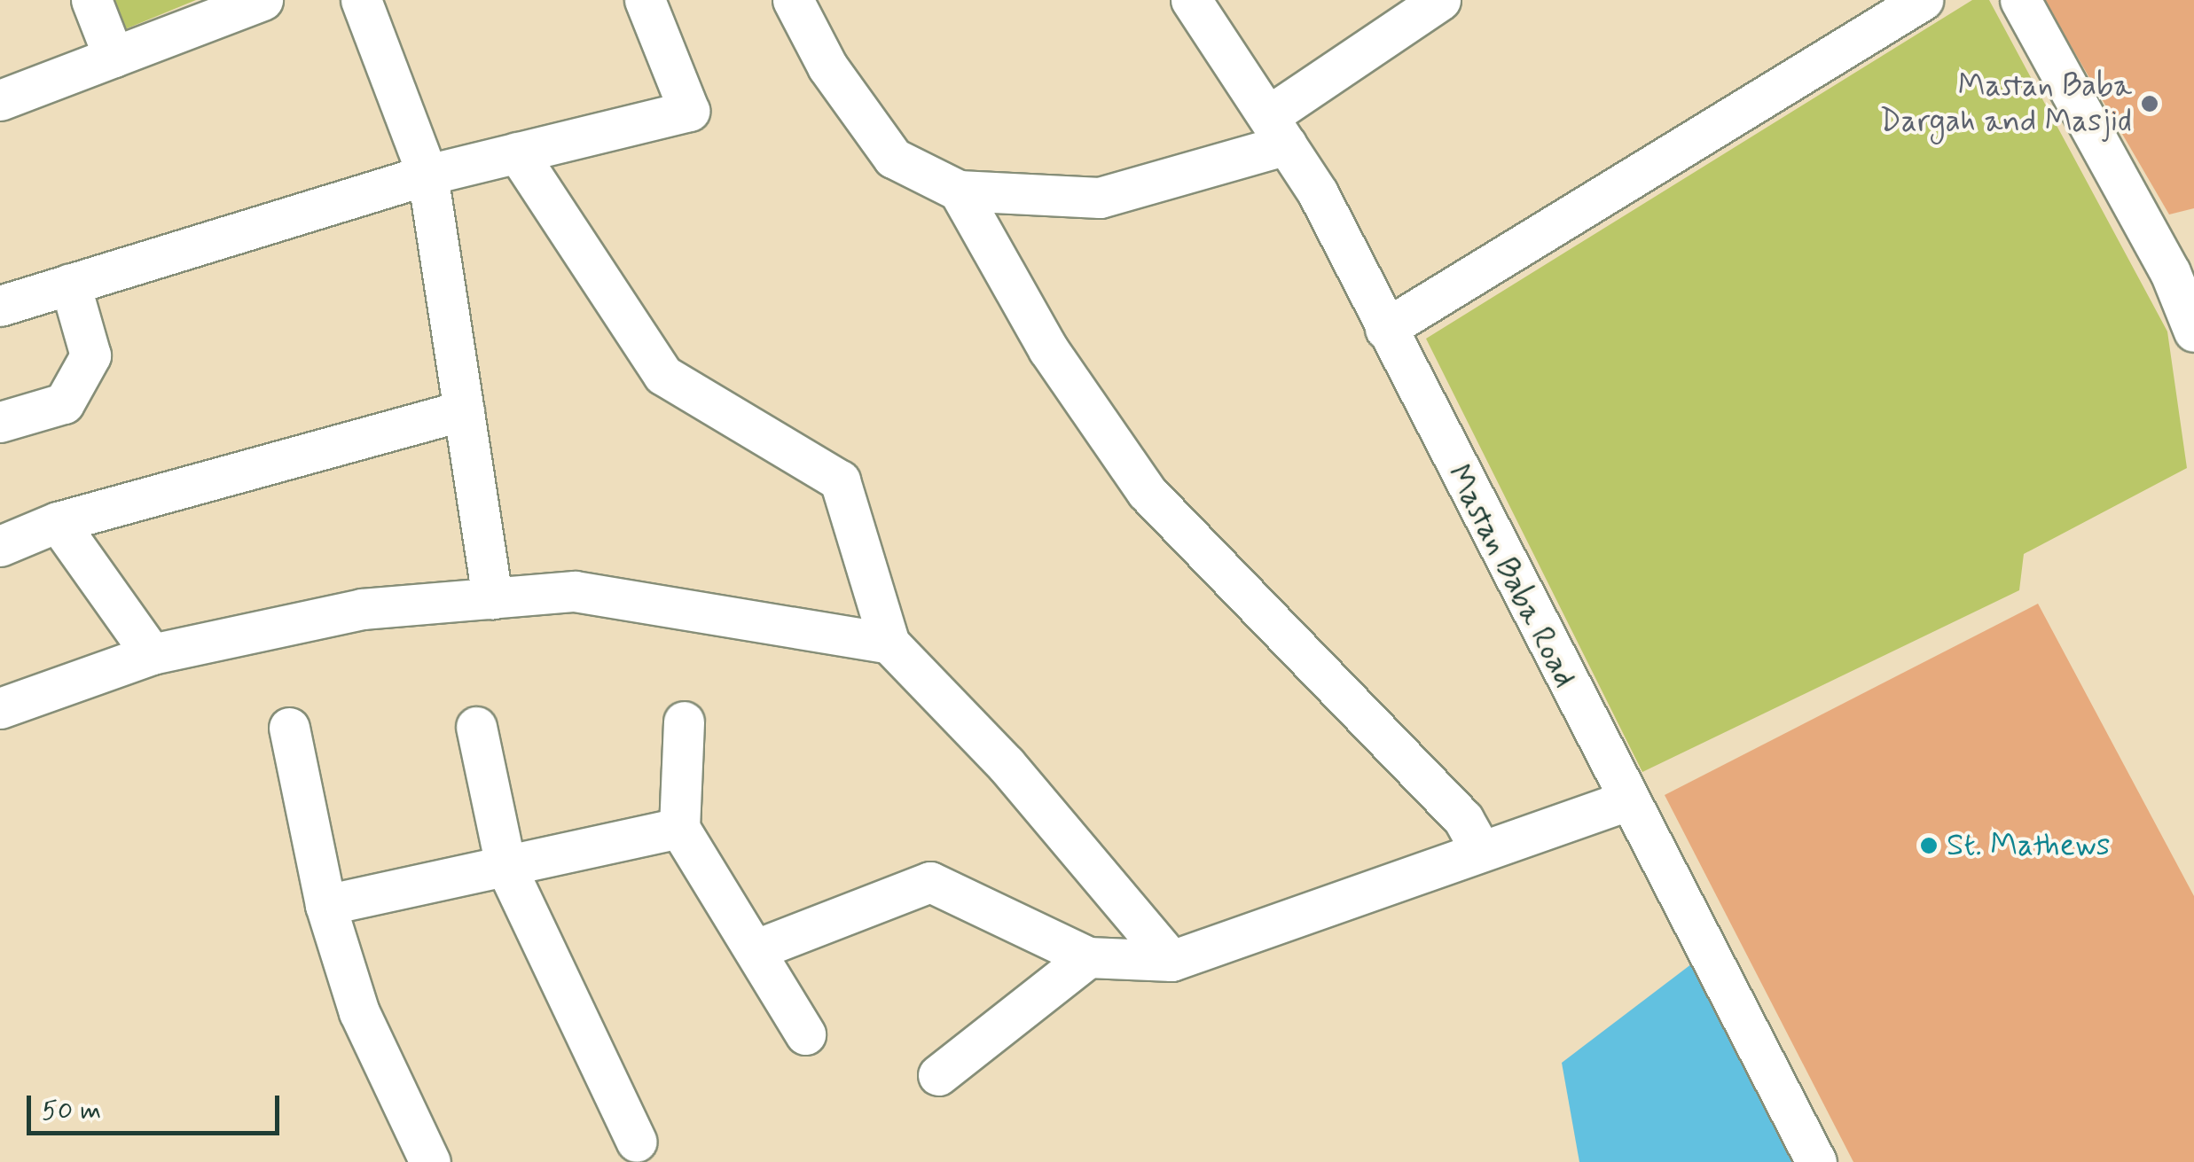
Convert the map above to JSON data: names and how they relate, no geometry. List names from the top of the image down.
{
  "streets": {
    "street": ["Mastan Baba Road"]
  },
  "places": ["Mastan Baba Dargah and Masjid", "St. Mathews"],
  "scale_bar": "50 m"
}
